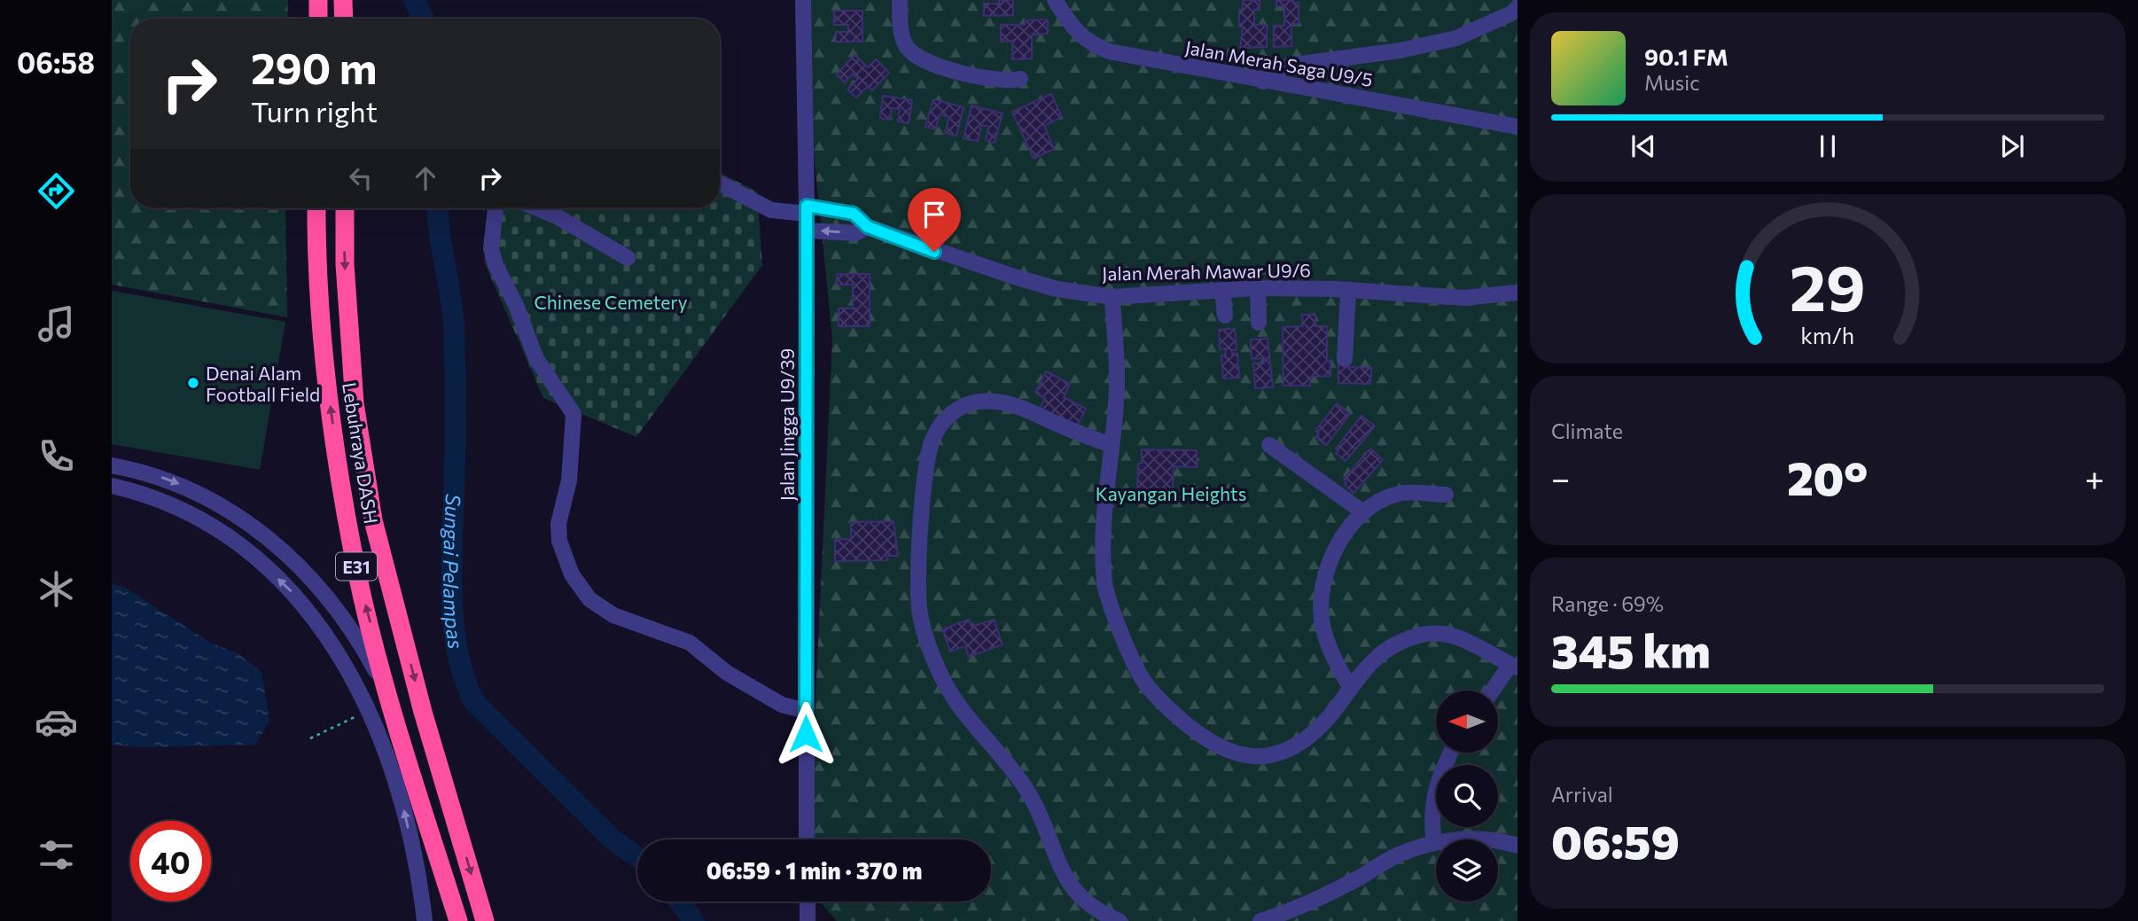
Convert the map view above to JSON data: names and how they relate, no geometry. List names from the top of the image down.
{
  "streets": {
    "highway": ["Lebuhraya DASH", "E31"],
    "street": ["Jalan Merah Saga U9/5", "Jalan Merah Mawar U9/6", "Jalan Jingga U9/39"]
  },
  "crossings": [
    ["Jalan Merah Mawar U9/6", "Jalan Jingga U9/39"]
  ],
  "water": ["Sungai Pelampas"],
  "parks": ["Chinese Cemetery", "Kayangan Heights"],
  "places": ["Denai Alam Football Field"],
  "north": "left",
  "page": {
    "tabs": "06:58",
    "turn": ["290 m", "Turn right"],
    "song": ["90.1 FM", "Music"],
    "tile": [
      "Climate",
      ["Range · 69%", "345 km"],
      ["Arrival", "06:59"]
    ],
    "heat": ["−", "20°", "+"],
    "limit": "40",
    "trip": "06:59 · 1 min · 370 m",
    "gauge": ["29", "km/h"]
  }
}
